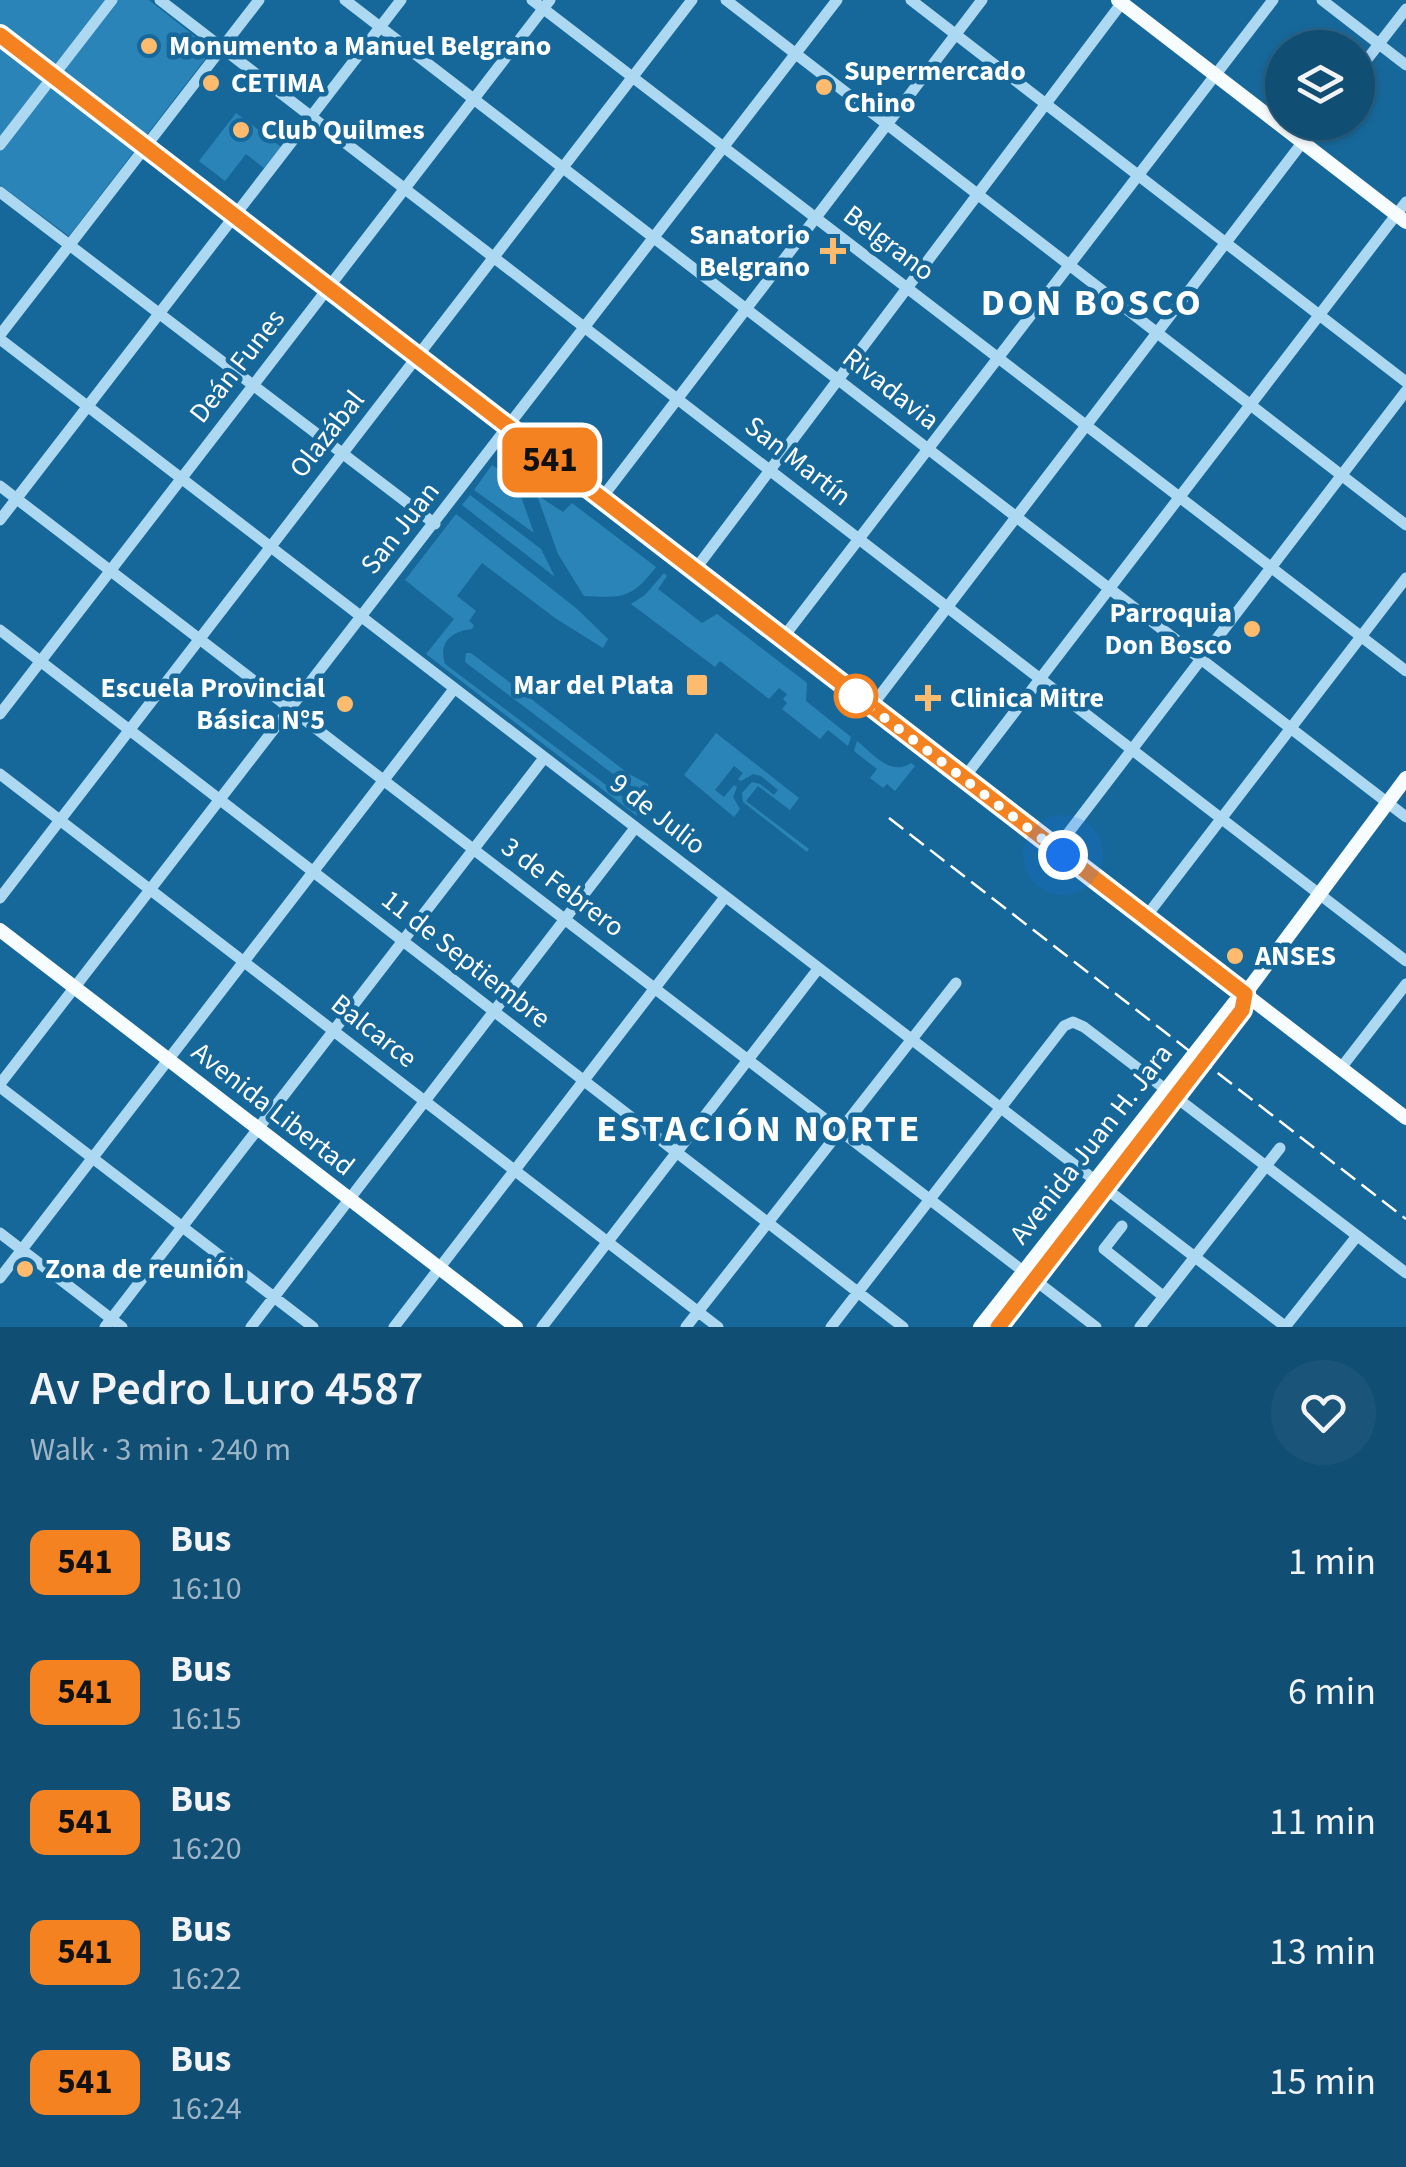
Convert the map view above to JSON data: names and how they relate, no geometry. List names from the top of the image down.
{
  "streets": {
    "main road": ["Avenida Libertad", "Avenida Juan H. Jara"],
    "street": [
      "Belgrano",
      "Deán Funes",
      "Rivadavia",
      "Olazábal",
      "San Martín",
      "San Juan",
      "9 de Julio",
      "3 de Febrero",
      "11 de Septiembre",
      "Balcarce"
    ]
  },
  "crossings": [
    ["Belgrano", "Deán Funes"],
    ["Belgrano", "Olazábal"],
    ["Belgrano", "San Juan"],
    ["Deán Funes", "Rivadavia"],
    ["Deán Funes", "San Martín"],
    ["Deán Funes", "9 de Julio"],
    ["Deán Funes", "3 de Febrero"],
    ["Deán Funes", "11 de Septiembre"],
    ["Rivadavia", "Olazábal"],
    ["Rivadavia", "San Juan"],
    ["Rivadavia", "Avenida Juan H. Jara"],
    ["Olazábal", "San Martín"],
    ["Olazábal", "9 de Julio"],
    ["Olazábal", "3 de Febrero"],
    ["Olazábal", "11 de Septiembre"],
    ["Olazábal", "Balcarce"],
    ["San Martín", "San Juan"],
    ["San Martín", "Avenida Juan H. Jara"],
    ["San Juan", "9 de Julio"],
    ["San Juan", "3 de Febrero"],
    ["San Juan", "11 de Septiembre"],
    ["San Juan", "Balcarce"],
    ["San Juan", "Avenida Libertad"],
    ["9 de Julio", "Avenida Juan H. Jara"],
    ["3 de Febrero", "Avenida Juan H. Jara"]
  ],
  "districts": ["DON BOSCO", "ESTACIÓN NORTE"],
  "places": {
    "other": [
      "Monumento a Manuel Belgrano",
      "CETIMA",
      "Supermercado Chino",
      "Club Quilmes",
      "Parroquia Don Bosco",
      "Escuela Provincial Básica N°5",
      "ANSES",
      "Zona de reunión"
    ],
    "health": ["Sanatorio Belgrano", "Clinica Mitre"],
    "transit": ["Mar del Plata"]
  },
  "lines": ["bus line 541"],
  "page": {
    "on_map": "541",
    "heading": ["Av Pedro Luro 4587", "Walk · 3 min · 240 m"],
    "list": [
      {
        "mark": "541",
        "name": "Bus",
        "note": "16:10",
        "value": "1 min"
      },
      {
        "mark": "541",
        "name": "Bus",
        "note": "16:15",
        "value": "6 min"
      },
      {
        "mark": "541",
        "name": "Bus",
        "note": "16:20",
        "value": "11 min"
      },
      {
        "mark": "541",
        "name": "Bus",
        "note": "16:22",
        "value": "13 min"
      },
      {
        "mark": "541",
        "name": "Bus",
        "note": "16:24",
        "value": "15 min"
      }
    ]
  }
}
